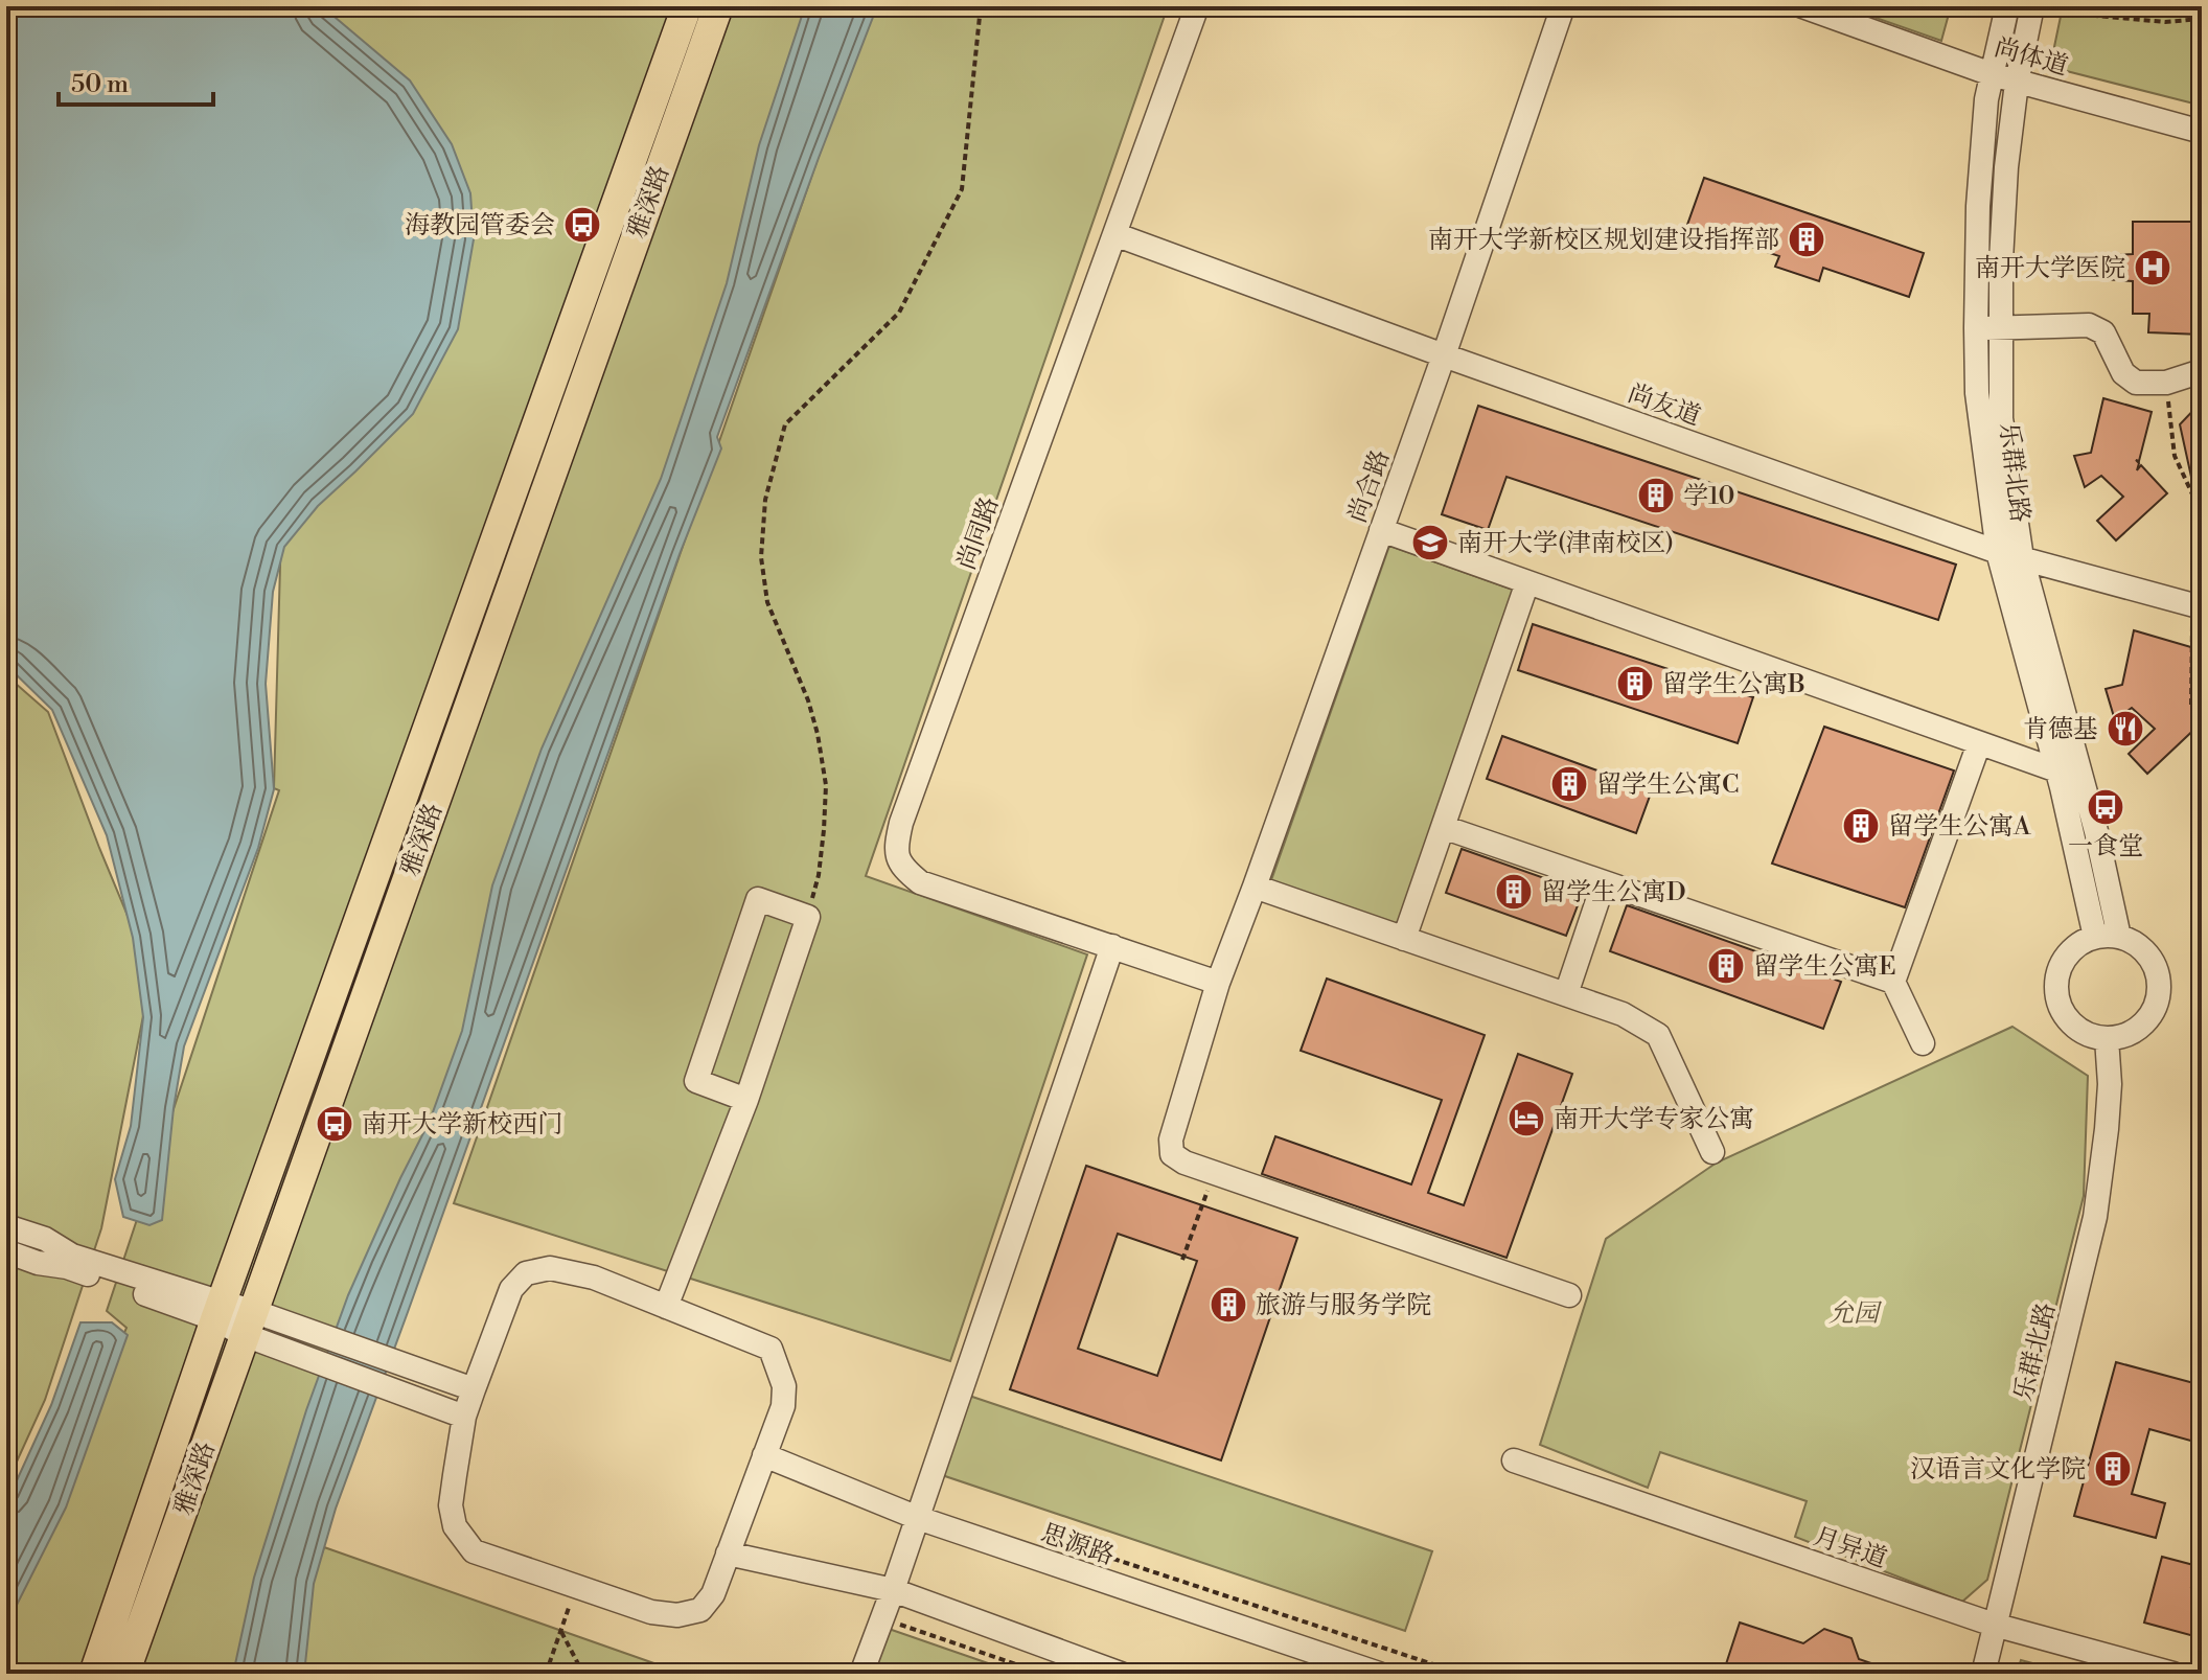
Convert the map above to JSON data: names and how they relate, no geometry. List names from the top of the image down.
{
  "streets": {
    "main road": ["雅深路"],
    "street": [
      "尚体道",
      "尚友道",
      "乐群北路",
      "尚合路",
      "尚同路",
      "思源路",
      "月异道"
    ]
  },
  "crossings": [
    ["尚体道", "乐群北路"],
    ["尚友道", "乐群北路"],
    ["尚友道", "尚合路"],
    ["尚友道", "尚同路"],
    ["乐群北路", "月异道"],
    ["尚合路", "尚同路"]
  ],
  "parks": ["允园"],
  "places": {
    "bus stop": ["海教园管委会", "一食堂", "南开大学新校西门"],
    "building": [
      "南开大学新校区规划建设指挥部",
      "学10",
      "留学生公寓B",
      "留学生公寓C",
      "留学生公寓A",
      "留学生公寓D",
      "留学生公寓E",
      "旅游与服务学院",
      "汉语言文化学院"
    ],
    "hospital": ["南开大学医院"],
    "school or university": ["南开大学(津南校区)"],
    "restaurant": ["肯德基"],
    "hotel": ["南开大学专家公寓"]
  },
  "scale_bar": "50 m"
}
